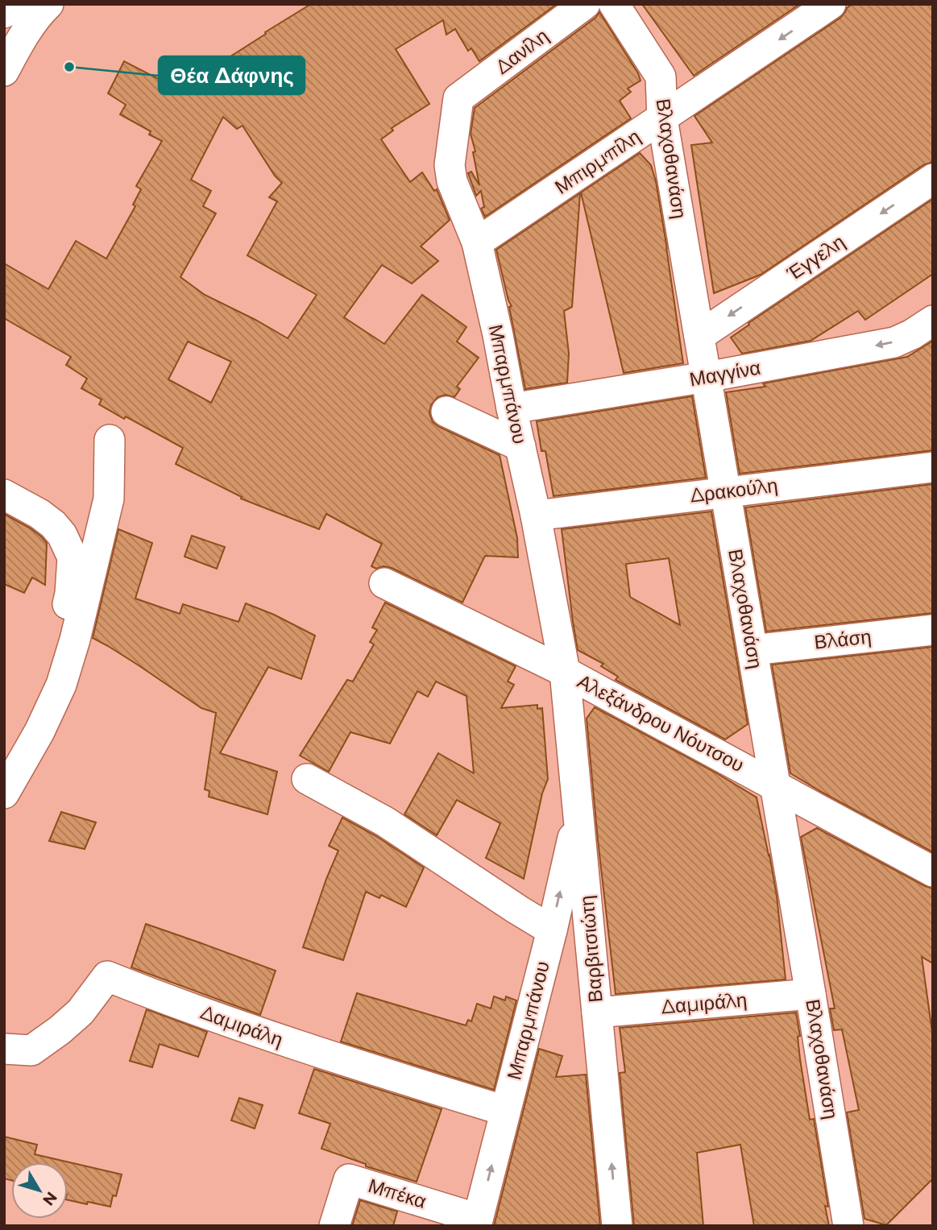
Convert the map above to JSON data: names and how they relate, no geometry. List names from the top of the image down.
{
  "streets": {
    "street": [
      "Δανίλη",
      "Βλαχοθανάση",
      "Μπιρμπίλη",
      "Έγγελη",
      "Μαγγίνα",
      "Μπαρμπάνου",
      "Δρακούλη",
      "Βλάση",
      "Αλεξάνδρου Νόυτσου",
      "Βαρβιτσιώτη",
      "Δαμιράλη",
      "Μπέκα"
    ]
  },
  "crossings": [
    ["Δανίλη", "Μπαρμπάνου"],
    ["Βλαχοθανάση", "Μπιρμπίλη"],
    ["Βλαχοθανάση", "Έγγελη"],
    ["Βλαχοθανάση", "Μαγγίνα"],
    ["Βλαχοθανάση", "Δρακούλη"],
    ["Βλαχοθανάση", "Βλάση"],
    ["Βλαχοθανάση", "Αλεξάνδρου Νόυτσου"],
    ["Βλαχοθανάση", "Δαμιράλη"],
    ["Μπιρμπίλη", "Μπαρμπάνου"],
    ["Μαγγίνα", "Μπαρμπάνου"],
    ["Μπαρμπάνου", "Δρακούλη"],
    ["Μπαρμπάνου", "Αλεξάνδρου Νόυτσου"],
    ["Μπαρμπάνου", "Βαρβιτσιώτη"],
    ["Μπαρμπάνου", "Δαμιράλη"],
    ["Μπαρμπάνου", "Μπέκα"],
    ["Αλεξάνδρου Νόυτσου", "Βαρβιτσιώτη"],
    ["Βαρβιτσιώτη", "Δαμιράλη"]
  ],
  "one_way": [
    "Μπιρμπίλη",
    "Έγγελη",
    "Μαγγίνα",
    "Βαρβιτσιώτη"
  ],
  "places": ["Θέα Δάφνης"],
  "north": "bottom right"
}
